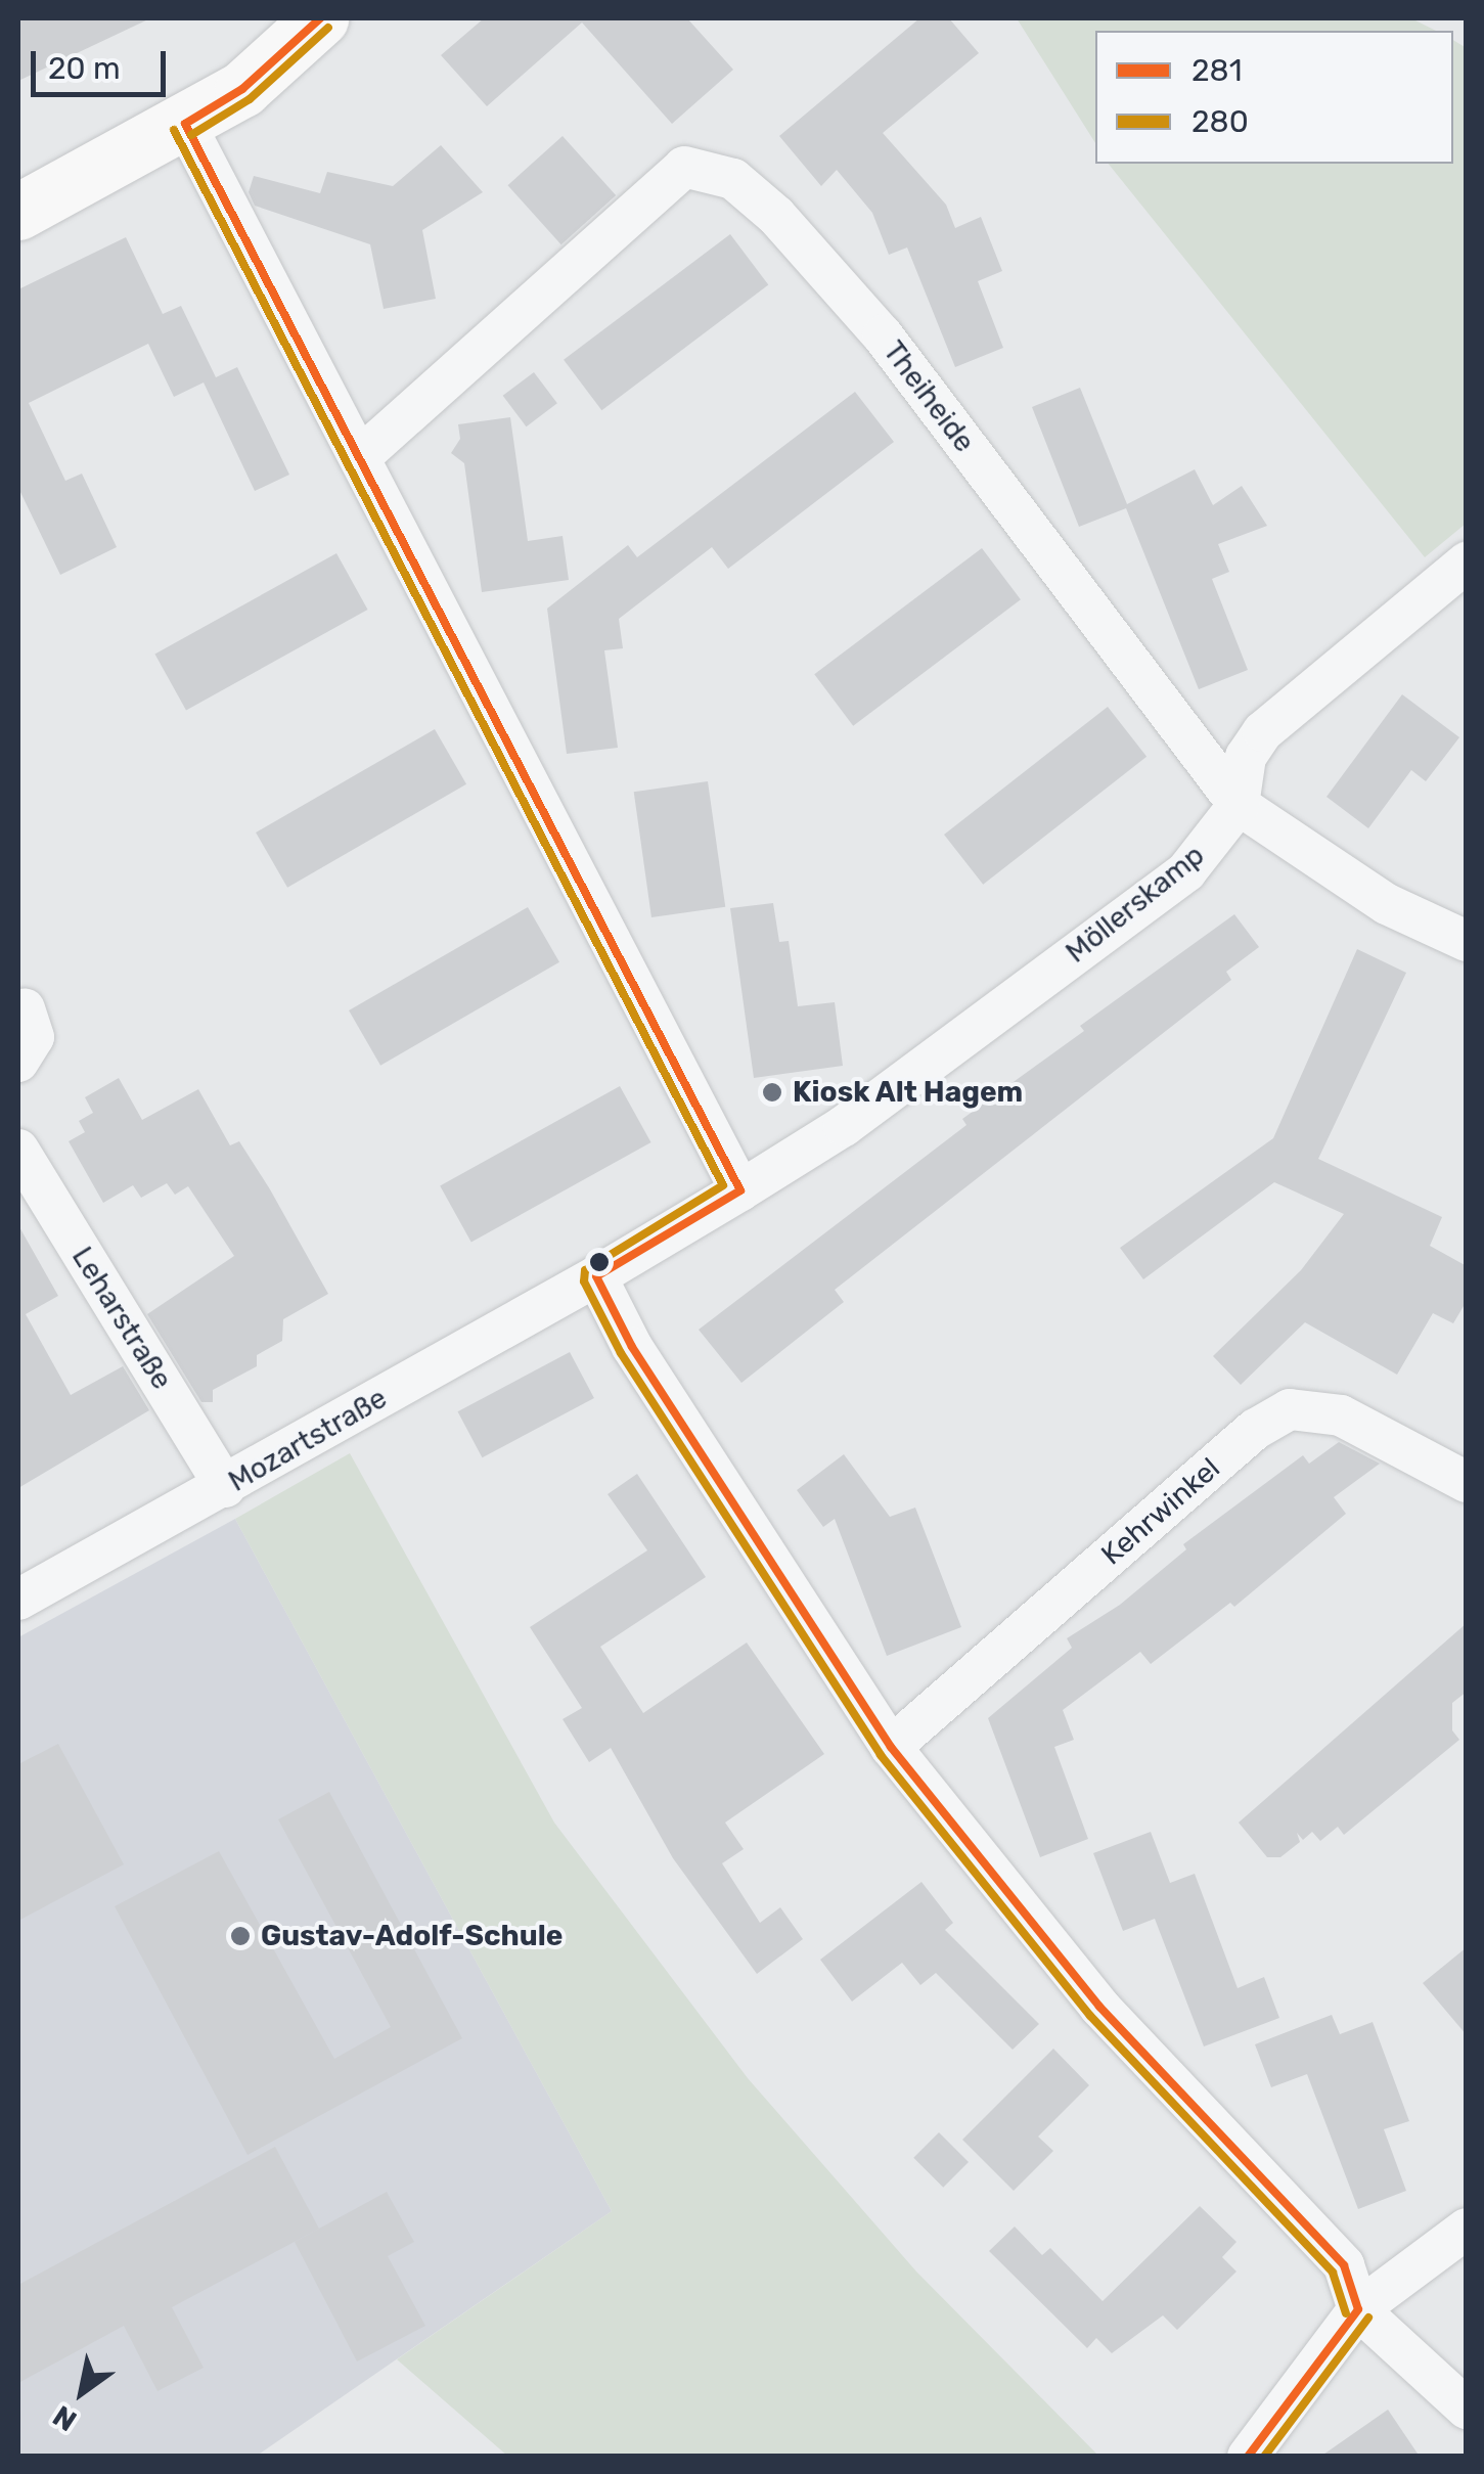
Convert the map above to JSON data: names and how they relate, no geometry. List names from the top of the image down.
{
  "streets": {
    "street": [
      "Theiheide",
      "Möllerskamp",
      "Leharstraße",
      "Mozartstraße",
      "Kehrwinkel"
    ]
  },
  "crossings": [
    ["Theiheide", "Möllerskamp"],
    ["Möllerskamp", "Mozartstraße"],
    ["Leharstraße", "Mozartstraße"]
  ],
  "places": ["Kiosk Alt Hagem", "Gustav-Adolf-Schule"],
  "lines": ["transit line 281", "transit line 280"],
  "legend": ["281", "280"],
  "scale_bar": "20 m",
  "north": "bottom left"
}
